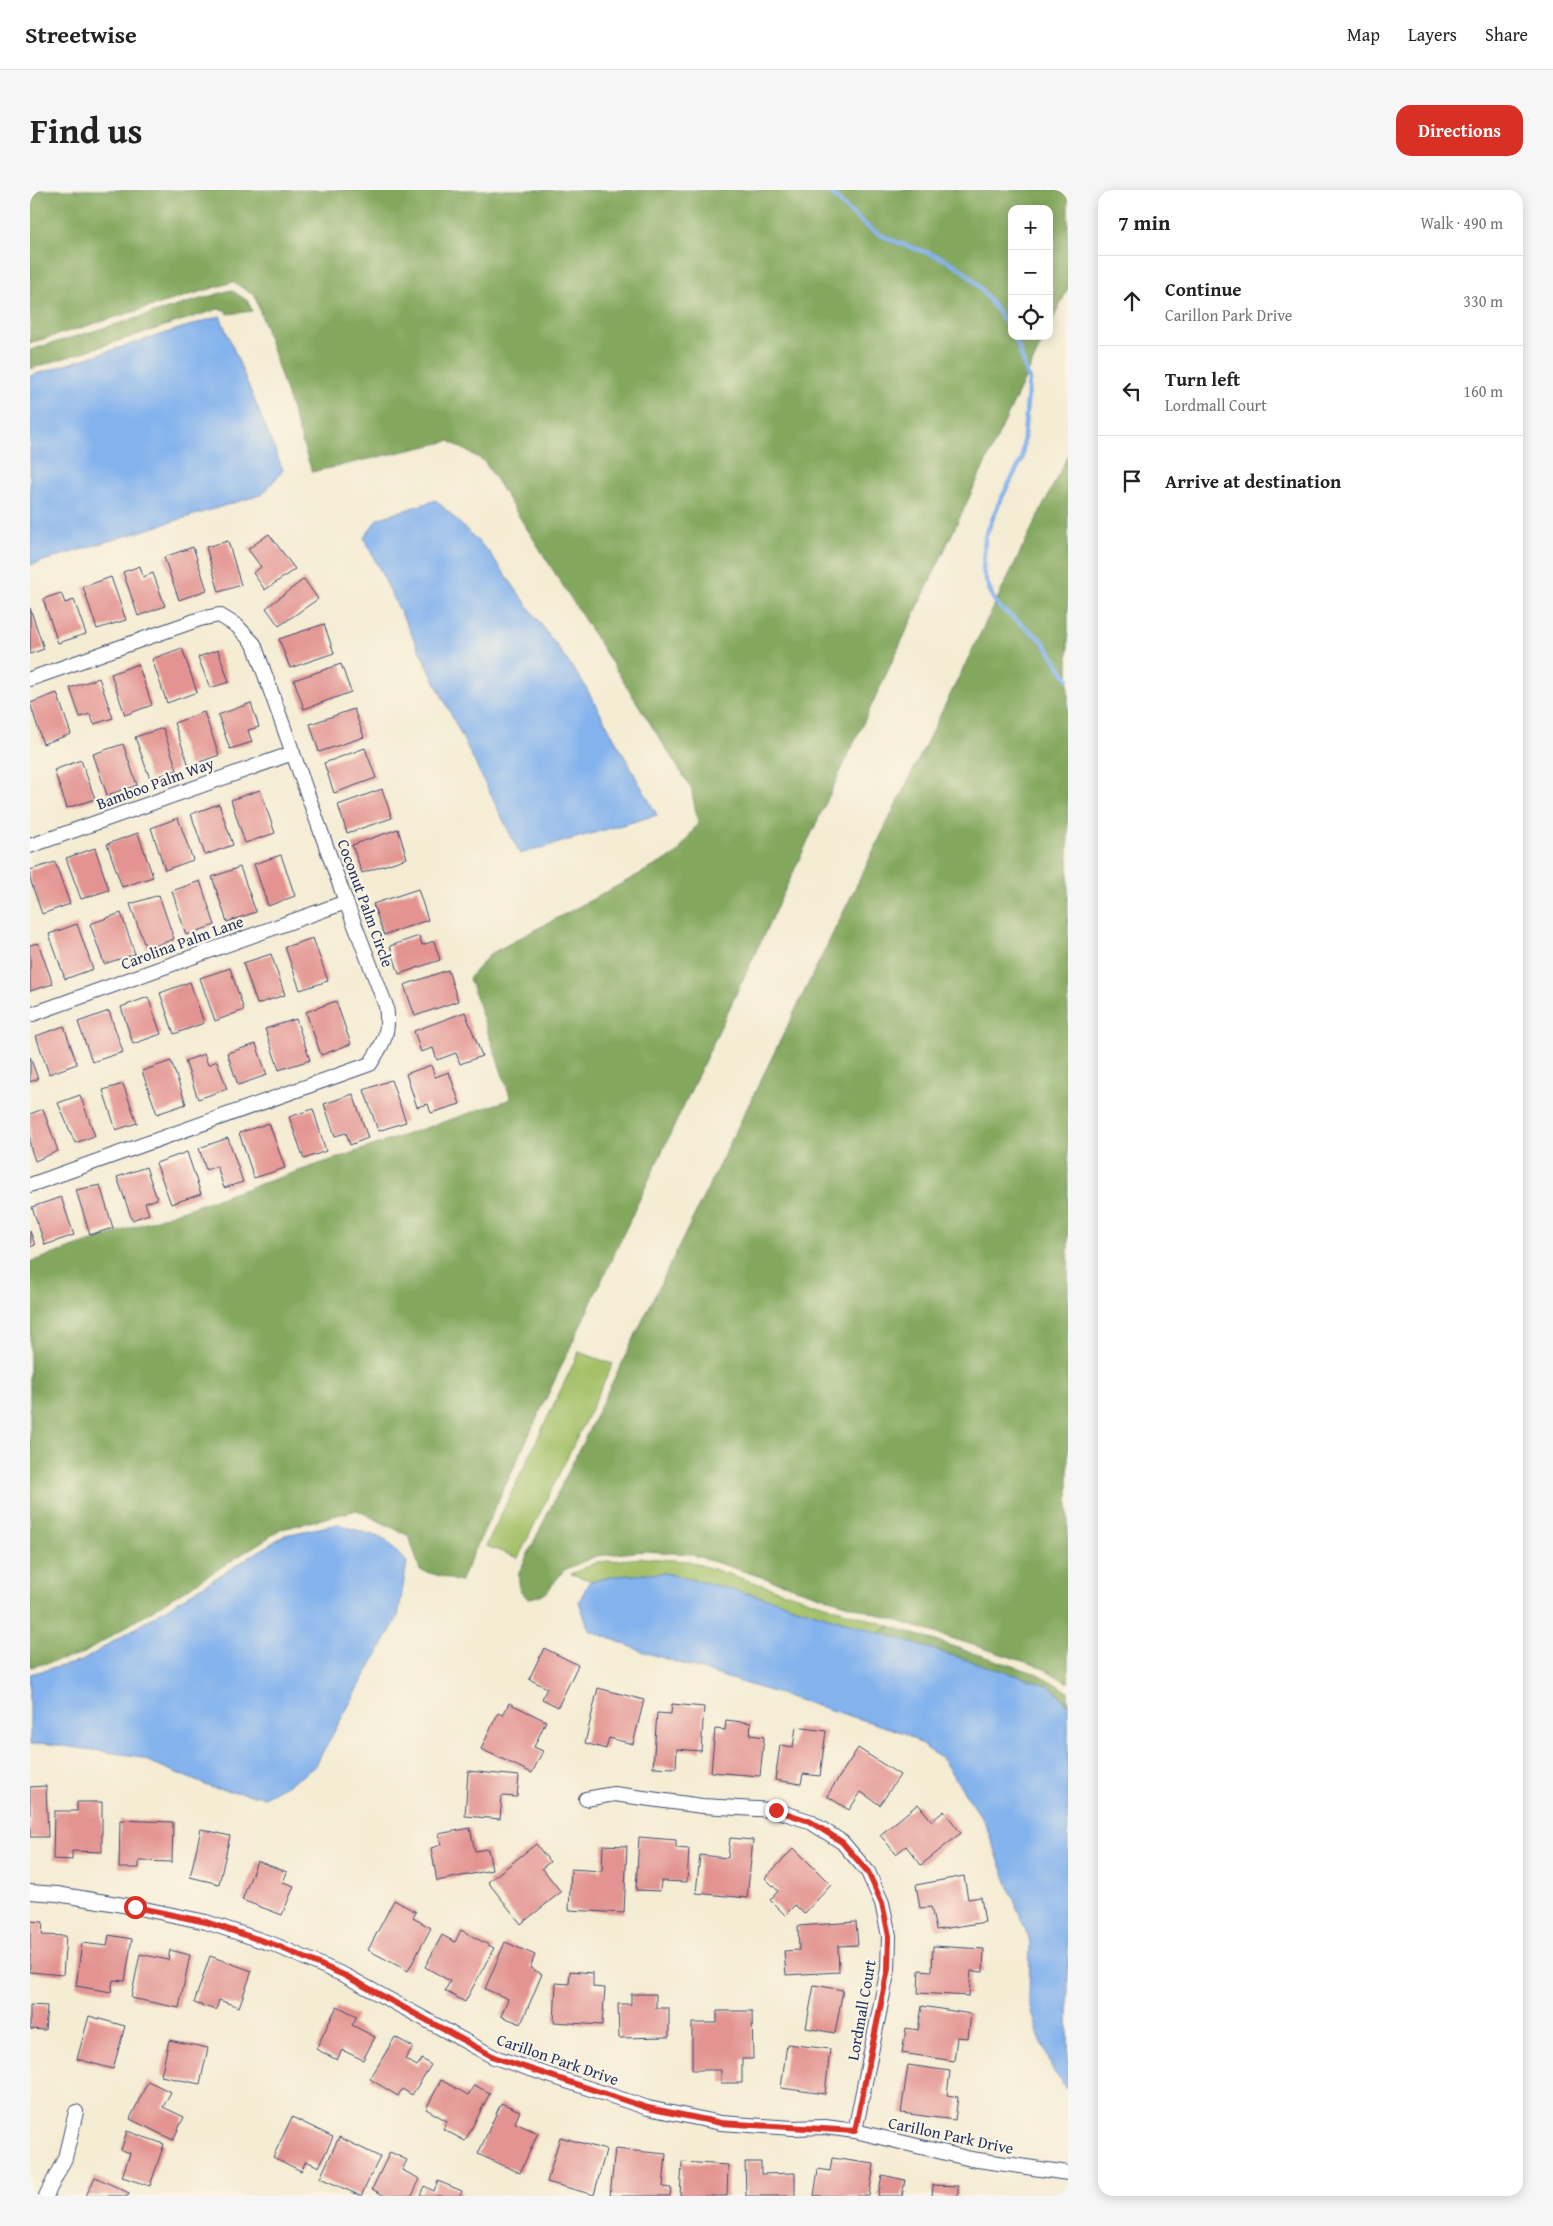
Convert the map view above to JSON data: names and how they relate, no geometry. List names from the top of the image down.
{
  "streets": {
    "street": [
      "Bamboo Palm Way",
      "Coconut Palm Circle",
      "Carolina Palm Lane",
      "Lordmall Court",
      "Carillon Park Drive"
    ]
  },
  "crossings": [
    ["Bamboo Palm Way", "Coconut Palm Circle"],
    ["Coconut Palm Circle", "Carolina Palm Lane"],
    ["Lordmall Court", "Carillon Park Drive"]
  ],
  "page": {
    "header": "Streetwise",
    "nav": ["Map", "Layers", "Share"],
    "title": "Find us",
    "buttons": "Directions",
    "heading": ["7 min", "Walk · 490 m"],
    "map_buttons": ["+", "−"],
    "list": [
      ["Continue", "Carillon Park Drive", "330 m"],
      ["Turn left", "Lordmall Court", "160 m"],
      "Arrive at destination"
    ]
  }
}
